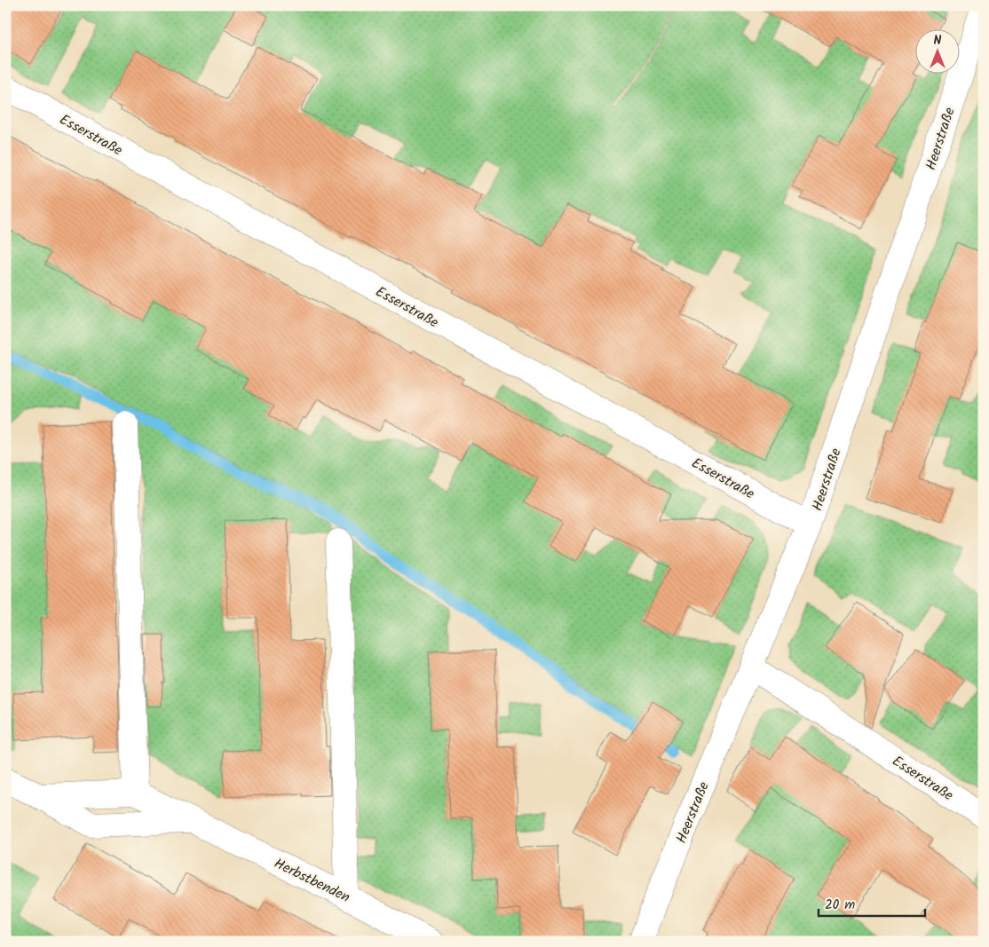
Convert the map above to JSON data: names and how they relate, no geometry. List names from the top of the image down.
{
  "streets": {
    "street": ["Esserstraße", "Heerstraße", "Herbstbenden"]
  },
  "crossings": [
    ["Esserstraße", "Heerstraße"]
  ],
  "scale_bar": "20 m",
  "north": "top"
}
